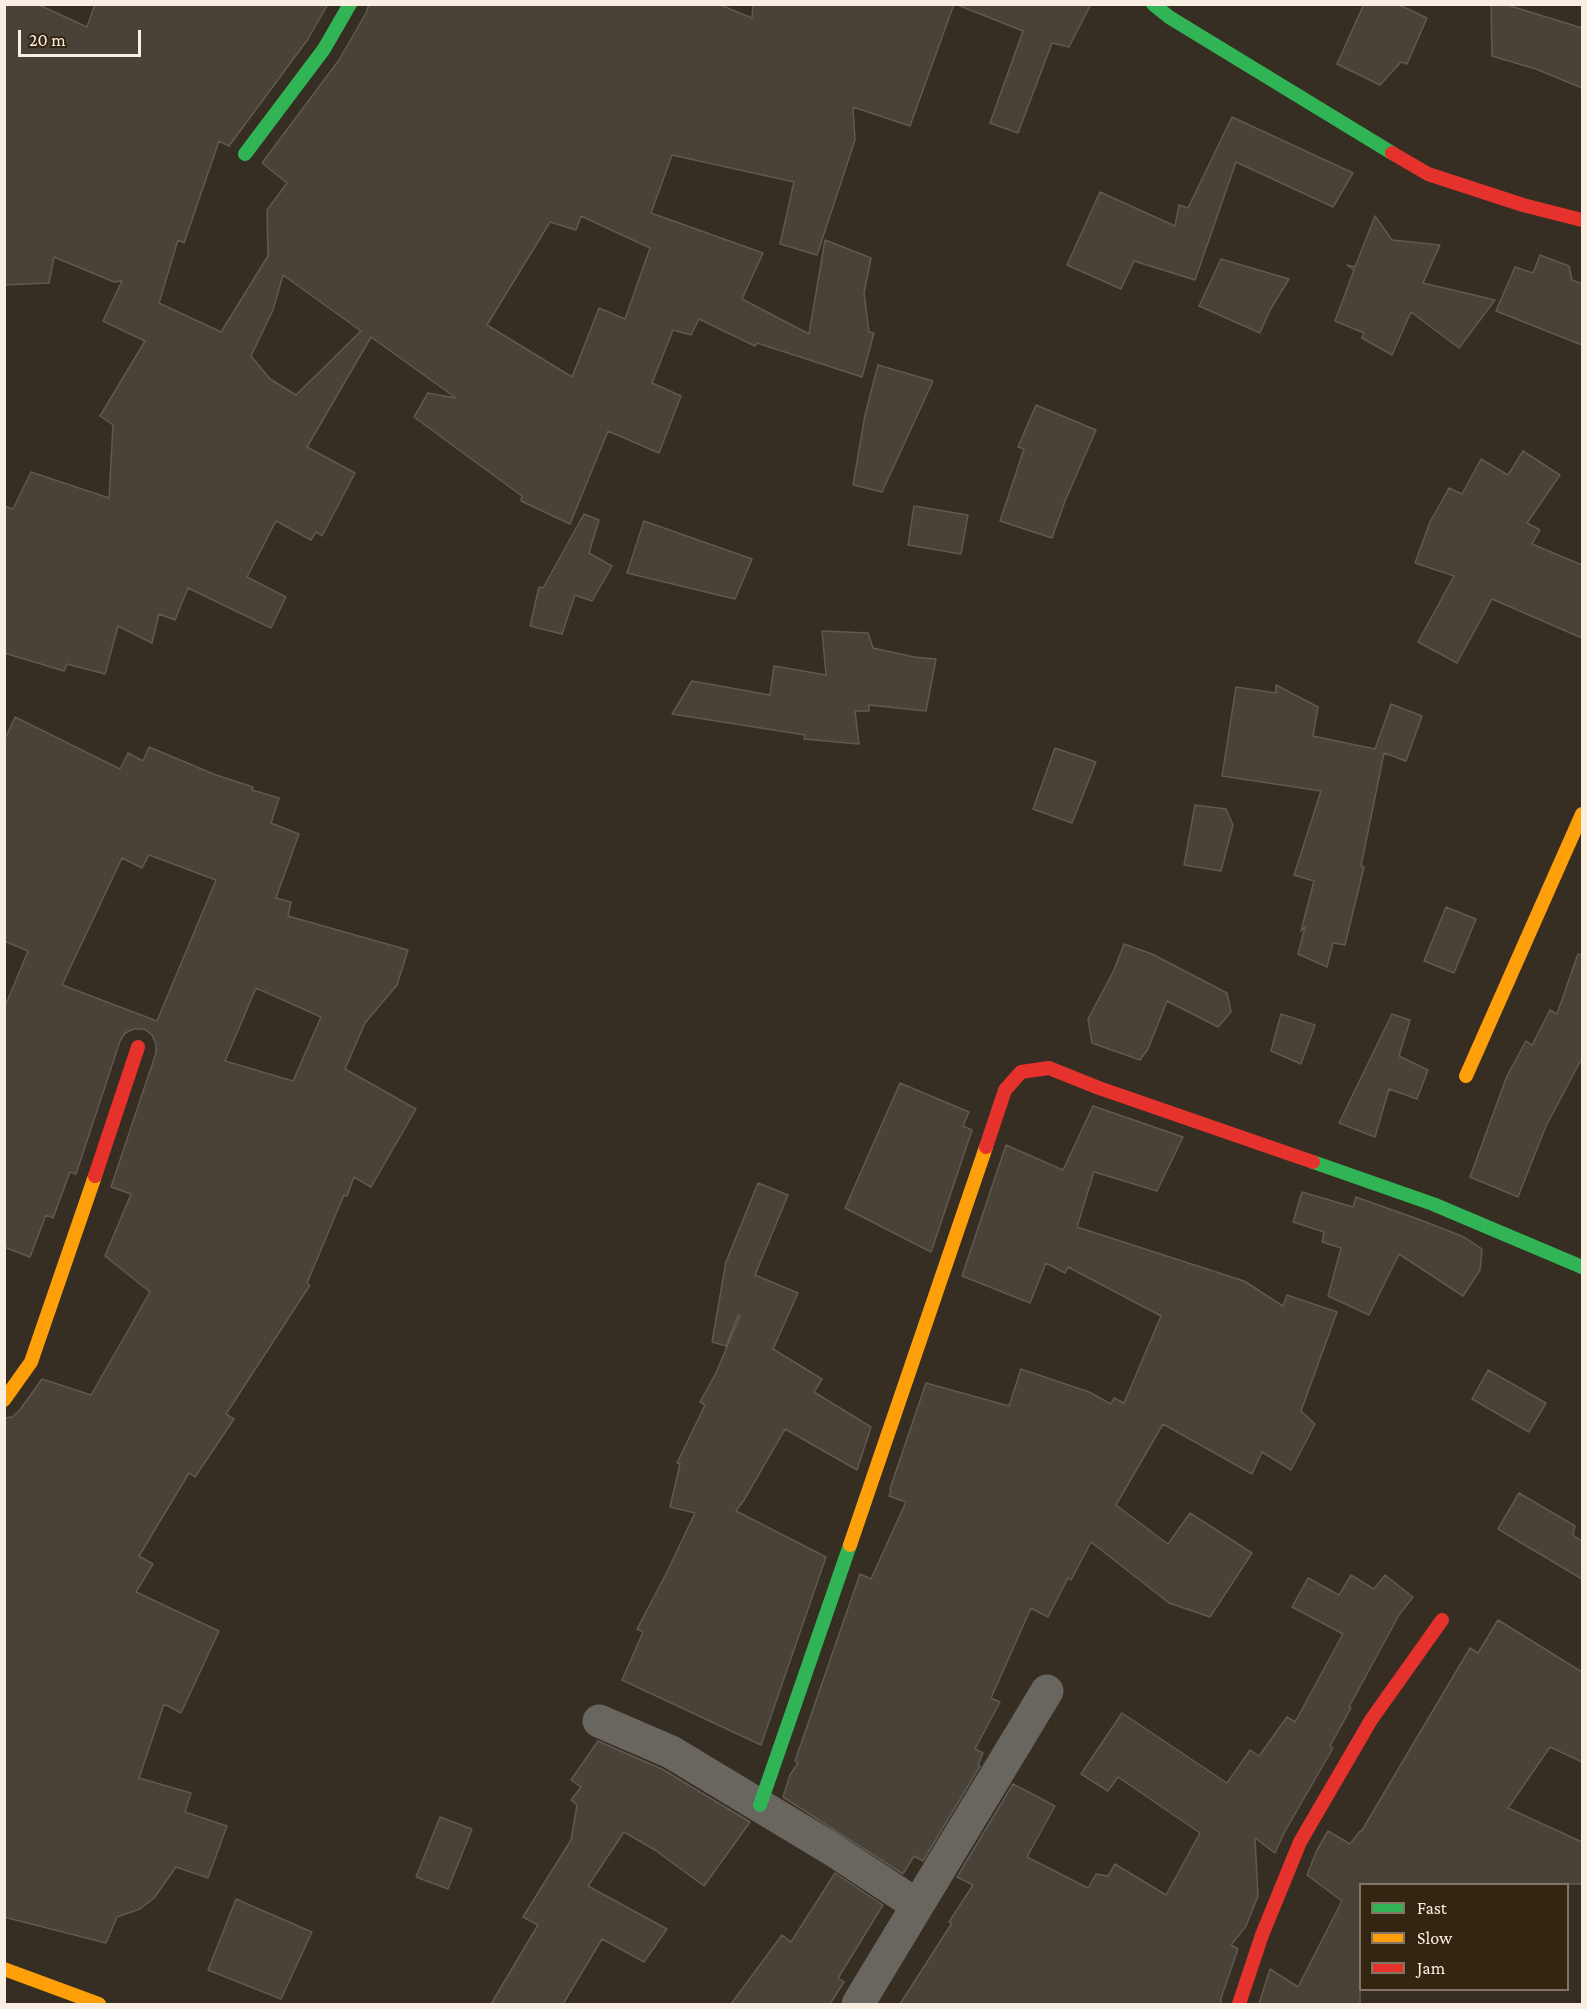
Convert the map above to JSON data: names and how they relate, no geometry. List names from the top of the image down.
{
  "legend": ["Fast", "Slow", "Jam"],
  "scale_bar": "20 m"
}
